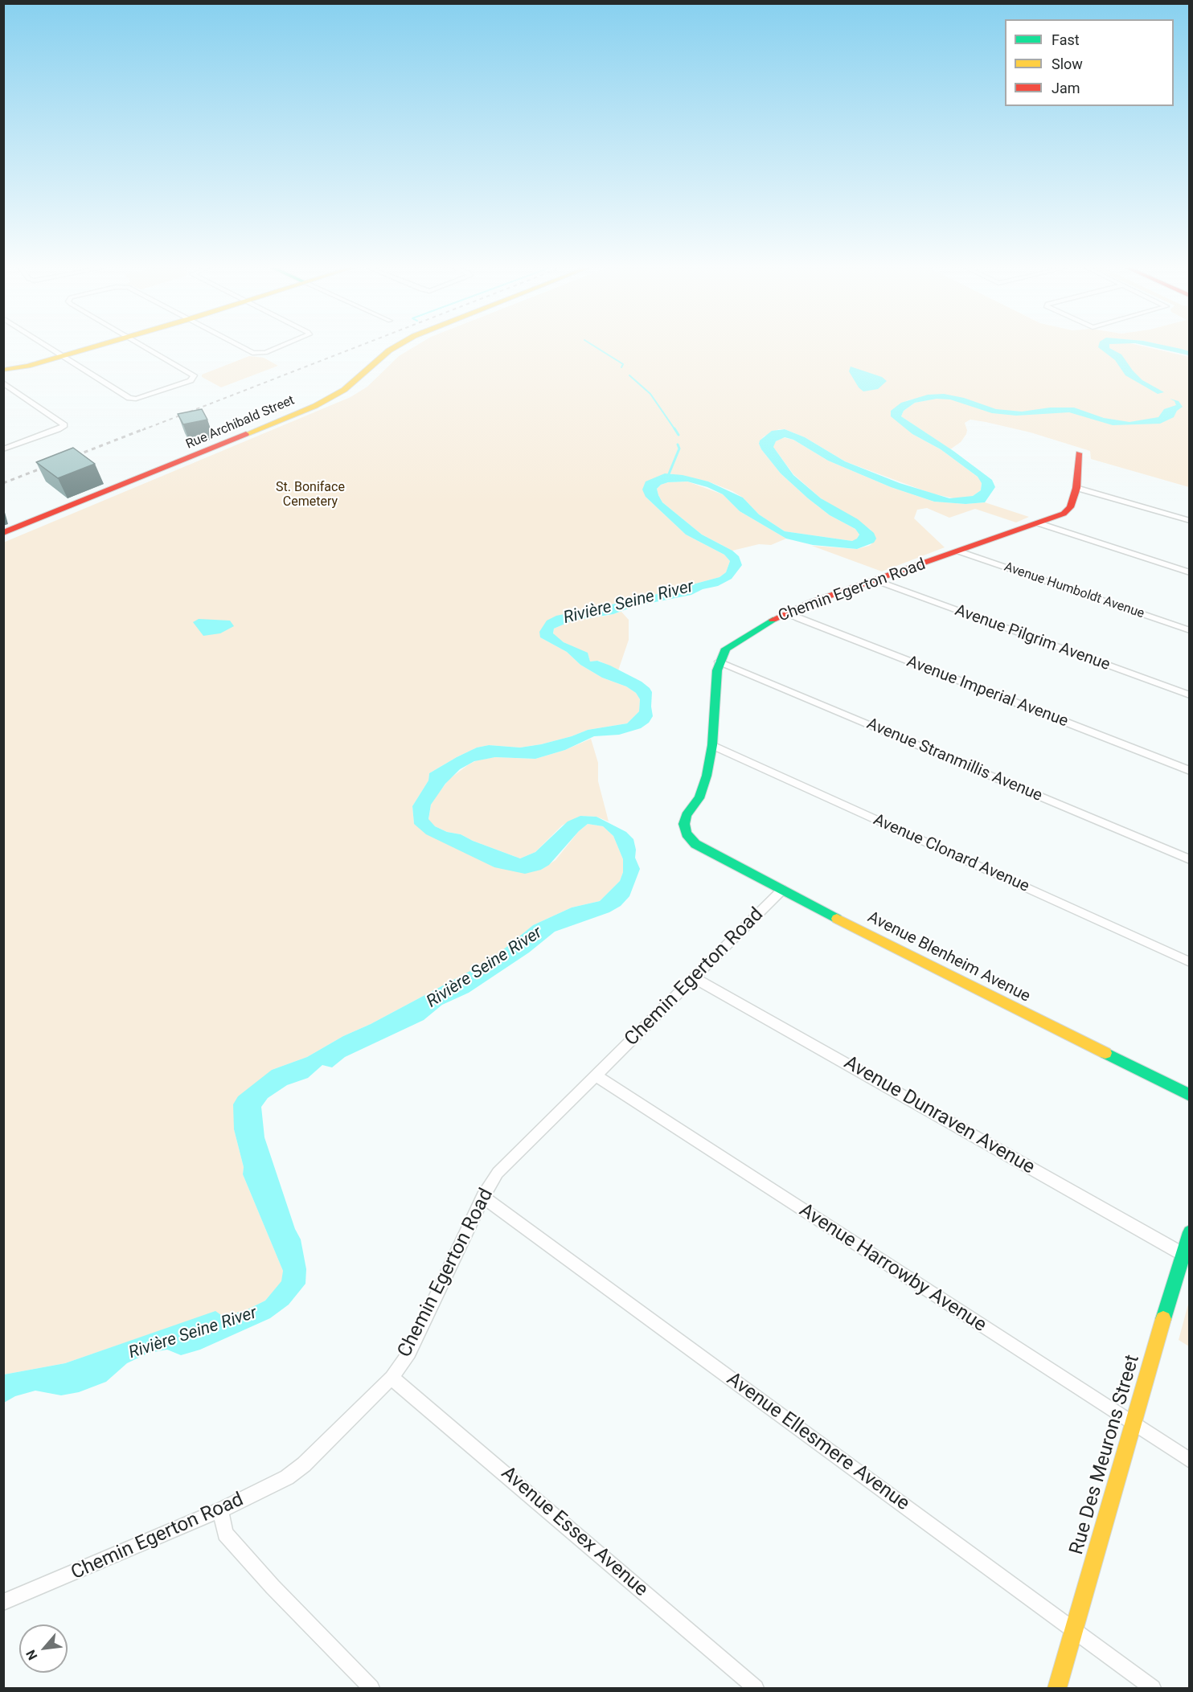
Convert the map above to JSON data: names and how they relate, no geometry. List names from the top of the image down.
{
  "streets": {
    "main road": [
      "Rue Archibald Street",
      "Chemin Egerton Road",
      "Avenue Blenheim Avenue",
      "Rue Des Meurons Street"
    ],
    "street": [
      "Avenue Humboldt Avenue",
      "Avenue Pilgrim Avenue",
      "Avenue Imperial Avenue",
      "Avenue Stranmillis Avenue",
      "Avenue Clonard Avenue",
      "Avenue Dunraven Avenue",
      "Avenue Harrowby Avenue",
      "Avenue Ellesmere Avenue",
      "Avenue Essex Avenue"
    ]
  },
  "crossings": [
    ["Chemin Egerton Road", "Avenue Humboldt Avenue"],
    ["Chemin Egerton Road", "Avenue Pilgrim Avenue"],
    ["Chemin Egerton Road", "Avenue Imperial Avenue"],
    ["Chemin Egerton Road", "Avenue Stranmillis Avenue"],
    ["Chemin Egerton Road", "Avenue Blenheim Avenue"],
    ["Chemin Egerton Road", "Avenue Dunraven Avenue"],
    ["Chemin Egerton Road", "Avenue Harrowby Avenue"],
    ["Chemin Egerton Road", "Avenue Ellesmere Avenue"],
    ["Chemin Egerton Road", "Avenue Essex Avenue"],
    ["Avenue Clonard Avenue", "Avenue Blenheim Avenue"],
    ["Avenue Dunraven Avenue", "Rue Des Meurons Street"],
    ["Avenue Harrowby Avenue", "Rue Des Meurons Street"],
    ["Avenue Ellesmere Avenue", "Rue Des Meurons Street"]
  ],
  "water": ["Rivière Seine River"],
  "parks": ["St. Boniface Cemetery"],
  "legend": ["Fast", "Slow", "Jam"],
  "north": "bottom left"
}
